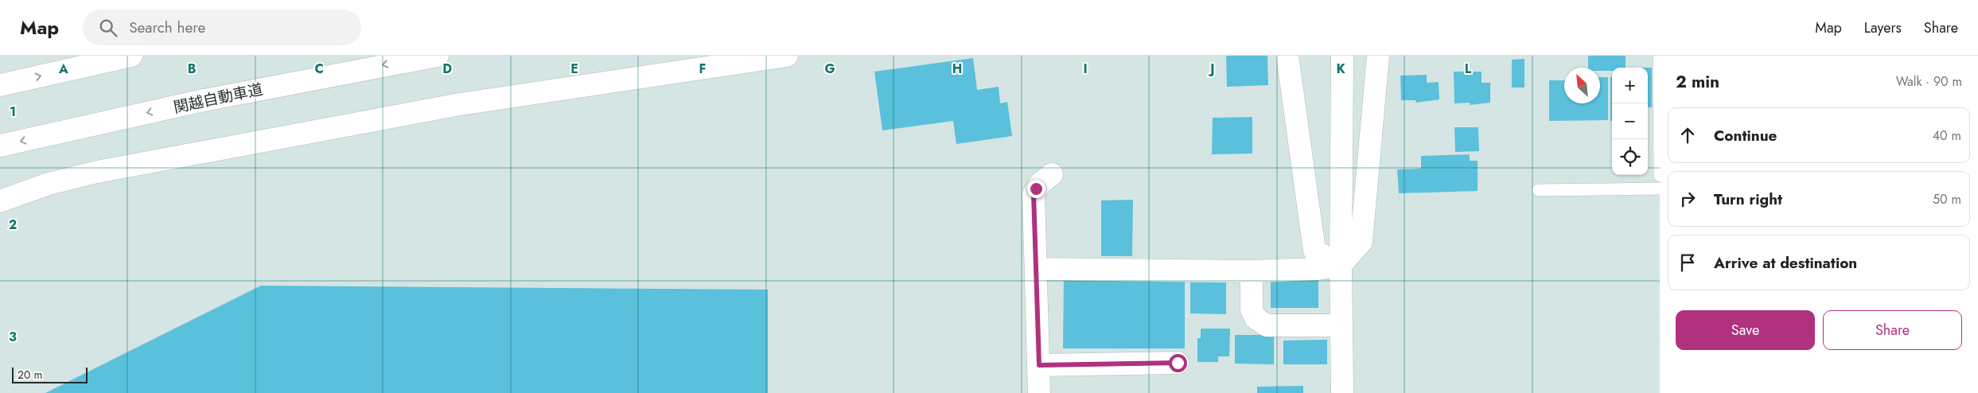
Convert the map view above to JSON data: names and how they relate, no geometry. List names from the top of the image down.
{
  "streets": {
    "main road": ["関越自動車道"]
  },
  "scale_bar": "20 m",
  "north": "top left",
  "page": {
    "header": "Map",
    "search": "Search here",
    "nav": ["Map", "Layers", "Share"],
    "heading": ["2 min", "Walk · 90 m"],
    "map_buttons": ["+", "−"],
    "list": [
      ["Continue", "40 m"],
      ["Turn right", "50 m"],
      "Arrive at destination"
    ],
    "buttons": ["Save", "Share"],
    "scale": "20 m"
  },
  "grid": {
    "columns": [
      "A",
      "B",
      "C",
      "D",
      "E",
      "F",
      "G",
      "H",
      "I",
      "J",
      "K",
      "L"
    ],
    "rows": ["1", "2", "3"]
  }
}
